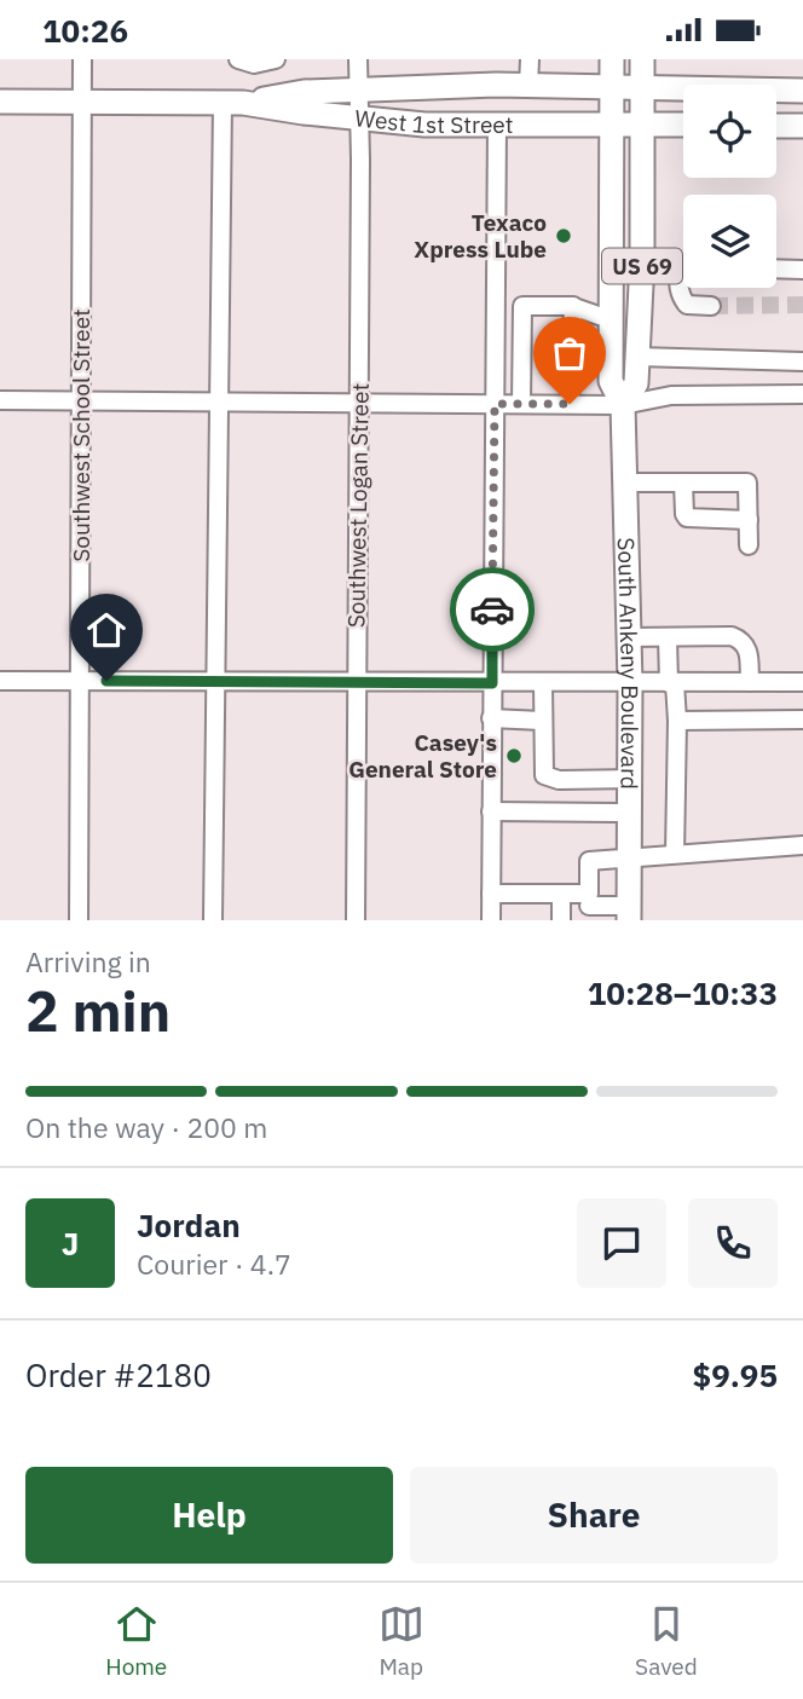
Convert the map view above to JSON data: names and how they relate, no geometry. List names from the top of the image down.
{
  "streets": {
    "main road": ["West 1st Street", "US 69", "South Ankeny Boulevard"],
    "street": ["Southwest School Street", "Southwest Logan Street"]
  },
  "crossings": [
    ["West 1st Street", "US 69"],
    ["West 1st Street", "Southwest School Street"],
    ["West 1st Street", "Southwest Logan Street"],
    ["West 1st Street", "South Ankeny Boulevard"],
    ["US 69", "South Ankeny Boulevard"]
  ],
  "places": ["Texaco Xpress Lube", "Casey's General Store"],
  "page": {
    "status": "10:26",
    "heading": ["2 min", "Arriving in", "10:28–10:33"],
    "panel": [
      "Jordan",
      "Courier · 4.7",
      "Order #2180",
      "$9.95"
    ],
    "bar": "On the way · 200 m",
    "round": "J",
    "buttons": ["Help", "Share"],
    "tabs": ["Home", "Map", "Saved"]
  }
}
